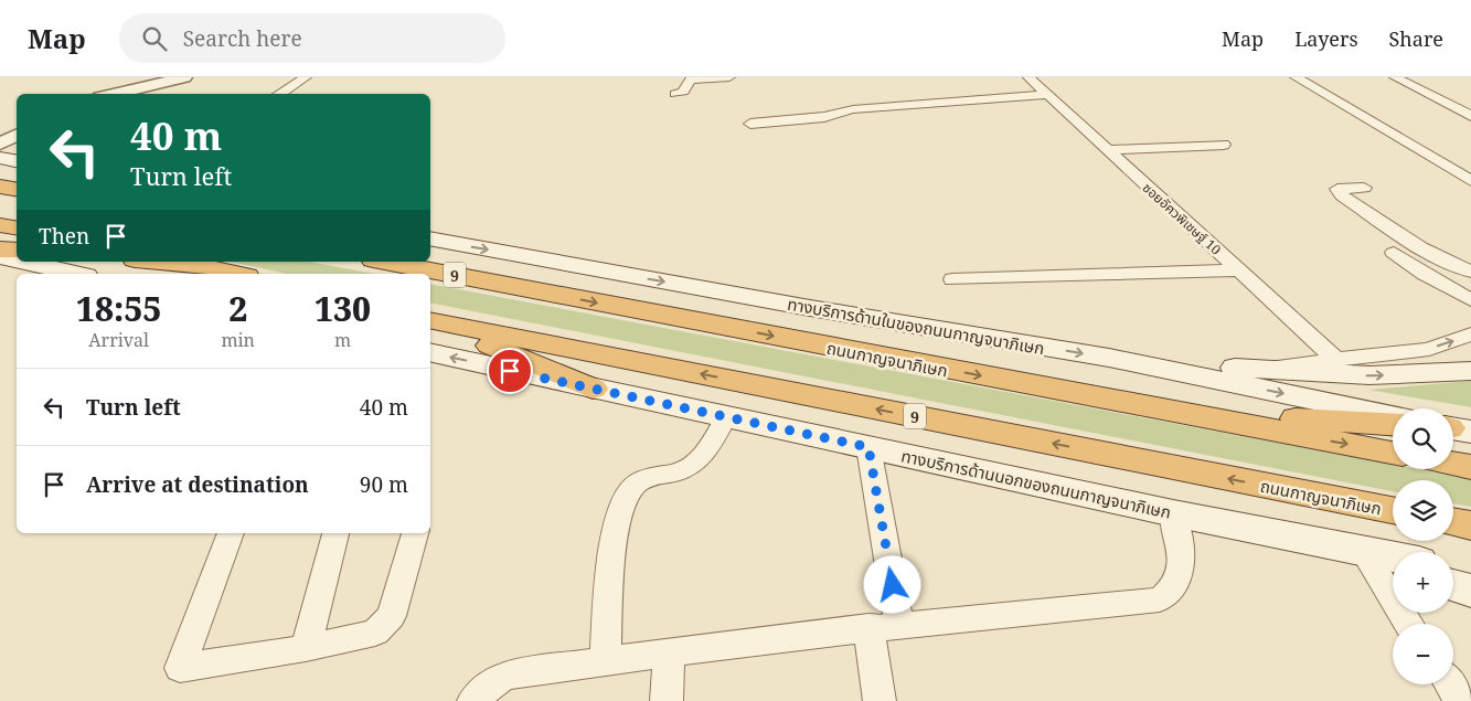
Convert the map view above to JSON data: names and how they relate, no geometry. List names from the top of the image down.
{
  "streets": {
    "highway": ["9", "ถนนกาญจนาภิเษก"],
    "main road": ["ทางบริการด้านในของถนนกาญจนาภิเษก", "ทางบริการด้านนอกของถนนกาญจนาภิเษก"],
    "street": ["ซอยอัศวพิเชษฐ์ 10"]
  },
  "page": {
    "header": "Map",
    "search": "Search here",
    "nav": ["Map", "Layers", "Share"],
    "turn": ["40 m", "Turn left"],
    "then": "Then",
    "eta": [
      "18:55",
      "Arrival",
      "2",
      "min",
      "130",
      "m"
    ],
    "list": [
      {
        "name": "Turn left",
        "value": "40 m"
      },
      {
        "name": "Arrive at destination",
        "value": "90 m"
      }
    ],
    "map_buttons": ["+", "−"]
  }
}
